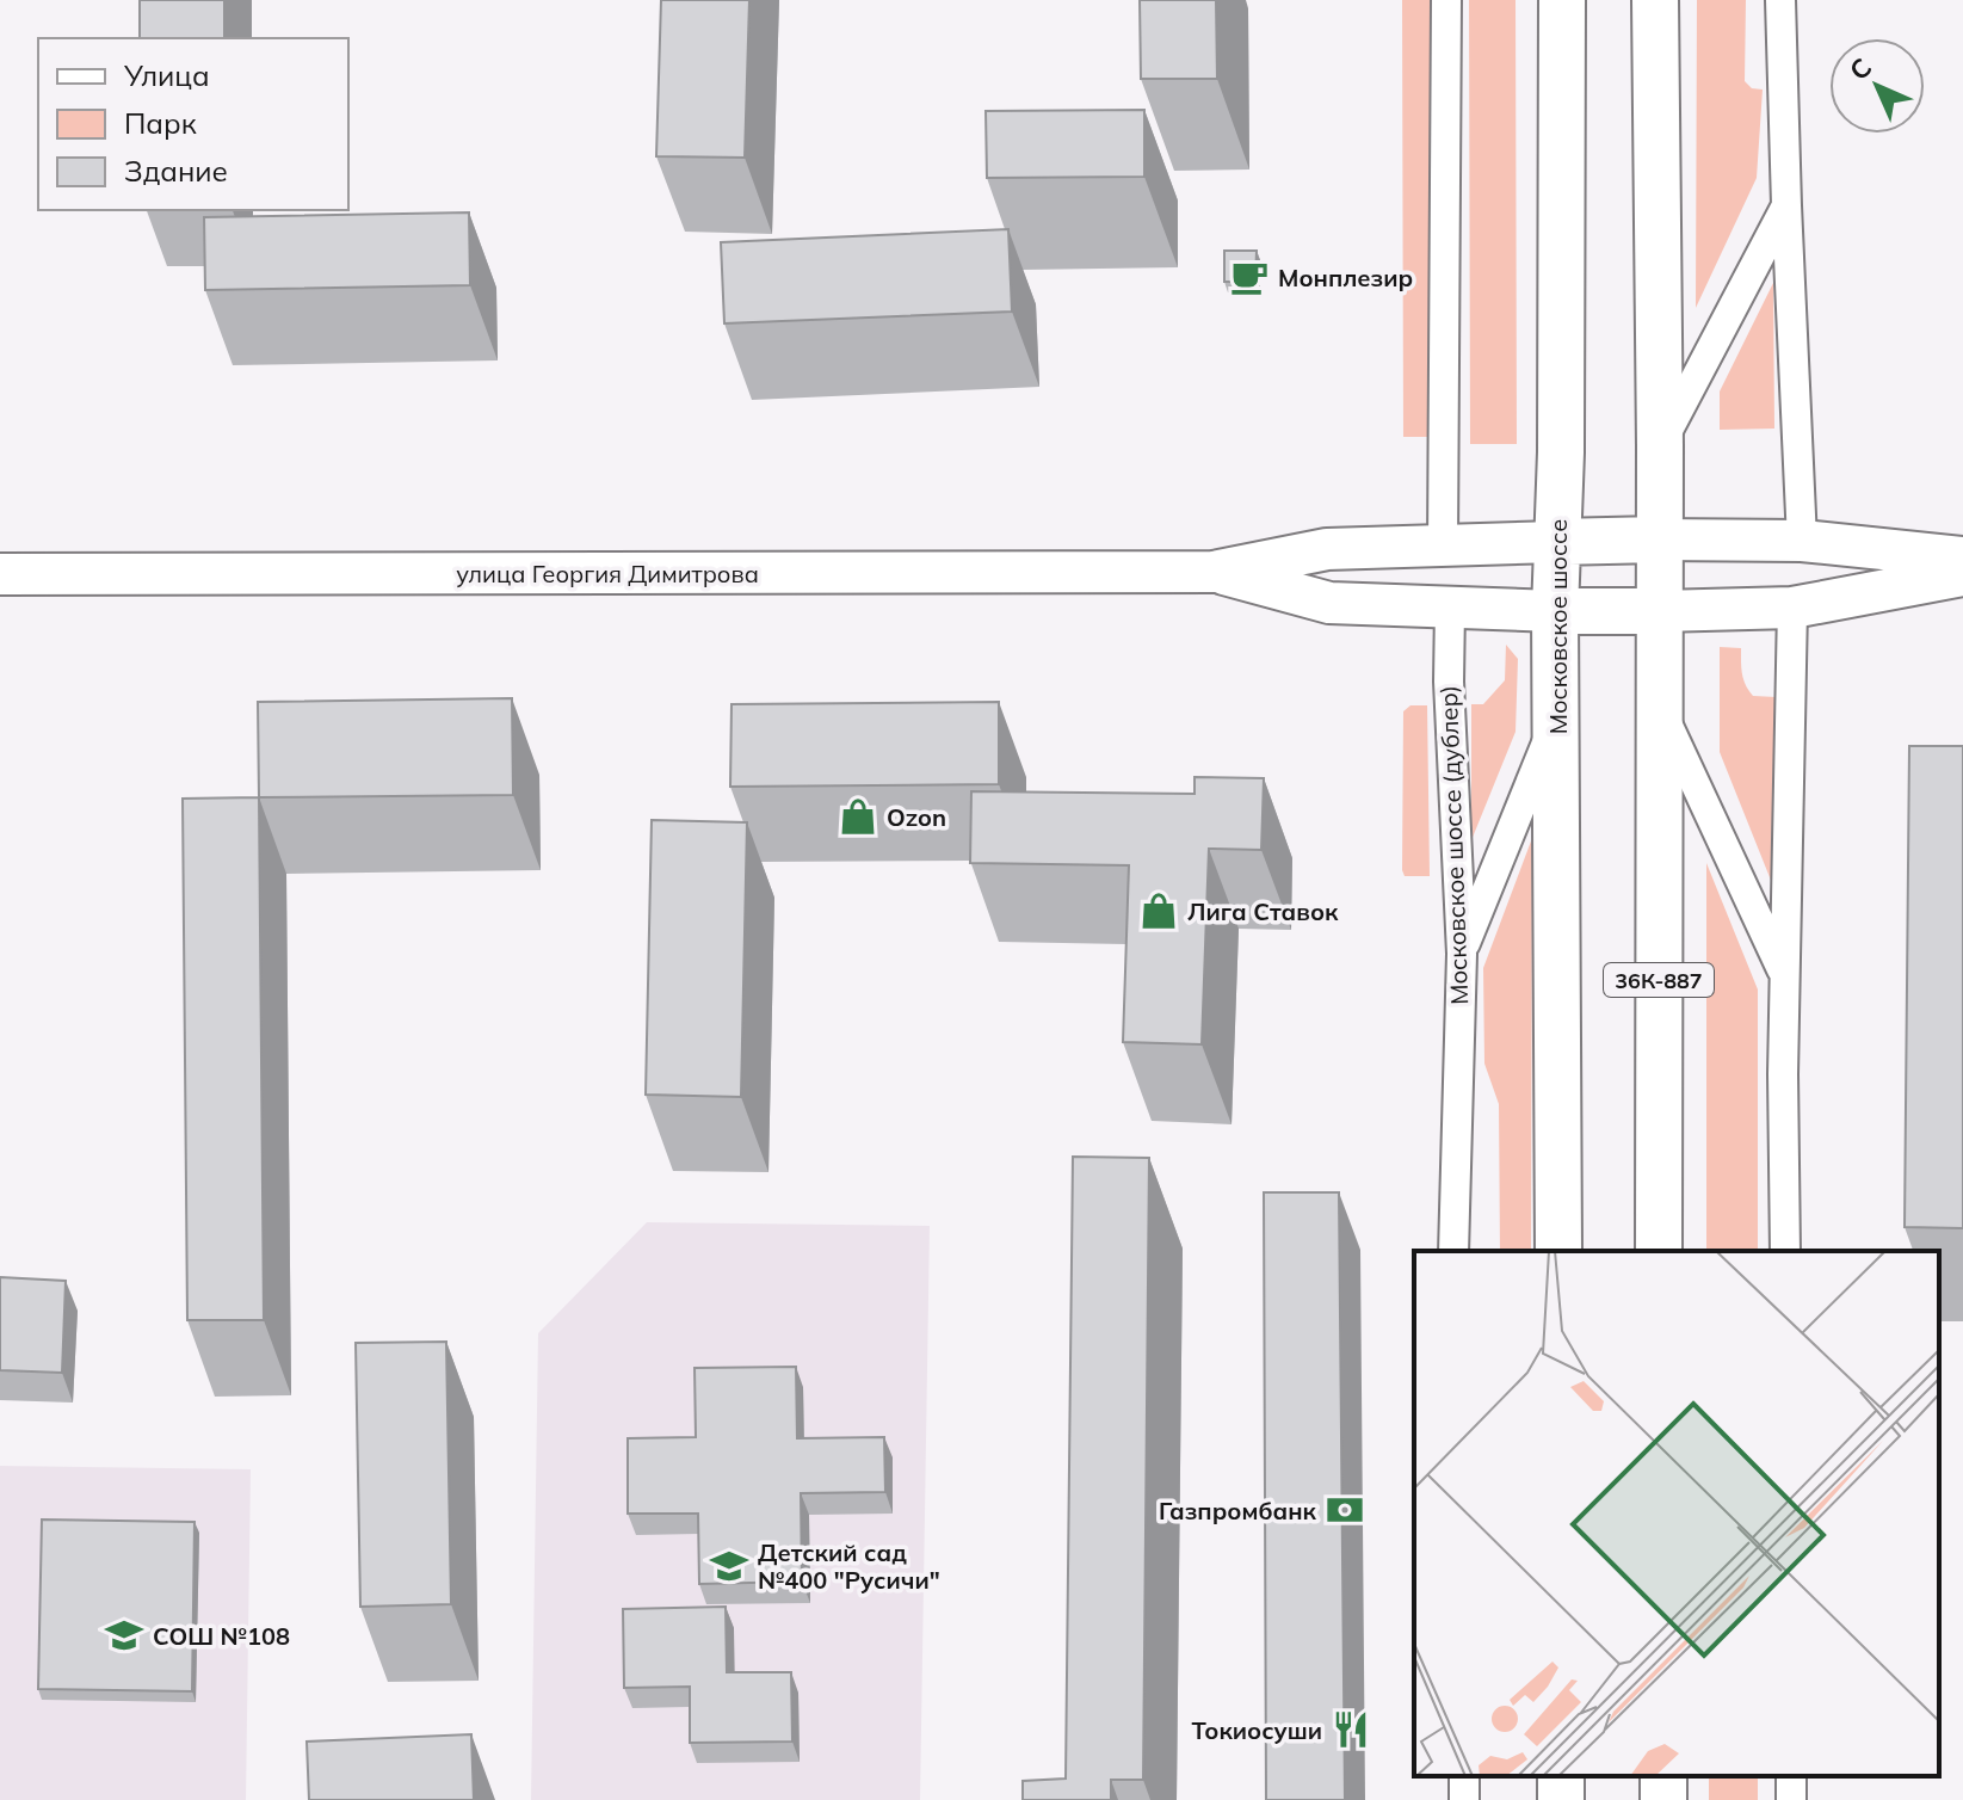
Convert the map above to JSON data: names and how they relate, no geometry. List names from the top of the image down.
{
  "streets": {
    "main road": ["улица Георгия Димитрова", "Московское шоссе", "36К-887"],
    "street": ["Московское шоссе (дублер)"]
  },
  "crossings": [
    ["улица Георгия Димитрова", "Московское шоссе"],
    ["улица Георгия Димитрова", "Московское шоссе (дублер)"],
    ["улица Георгия Димитрова", "36К-887"]
  ],
  "places": {
    "cafe": ["Монплезир"],
    "shop": ["Ozon", "Лига Ставок"],
    "bank": ["Газпромбанк"],
    "school or university": ["Детский сад №400 \"Русичи\"", "СОШ №108"],
    "restaurant": ["Токиосуши"]
  },
  "legend": ["Улица", "Парк", "Здание"],
  "north": "top left"
}
